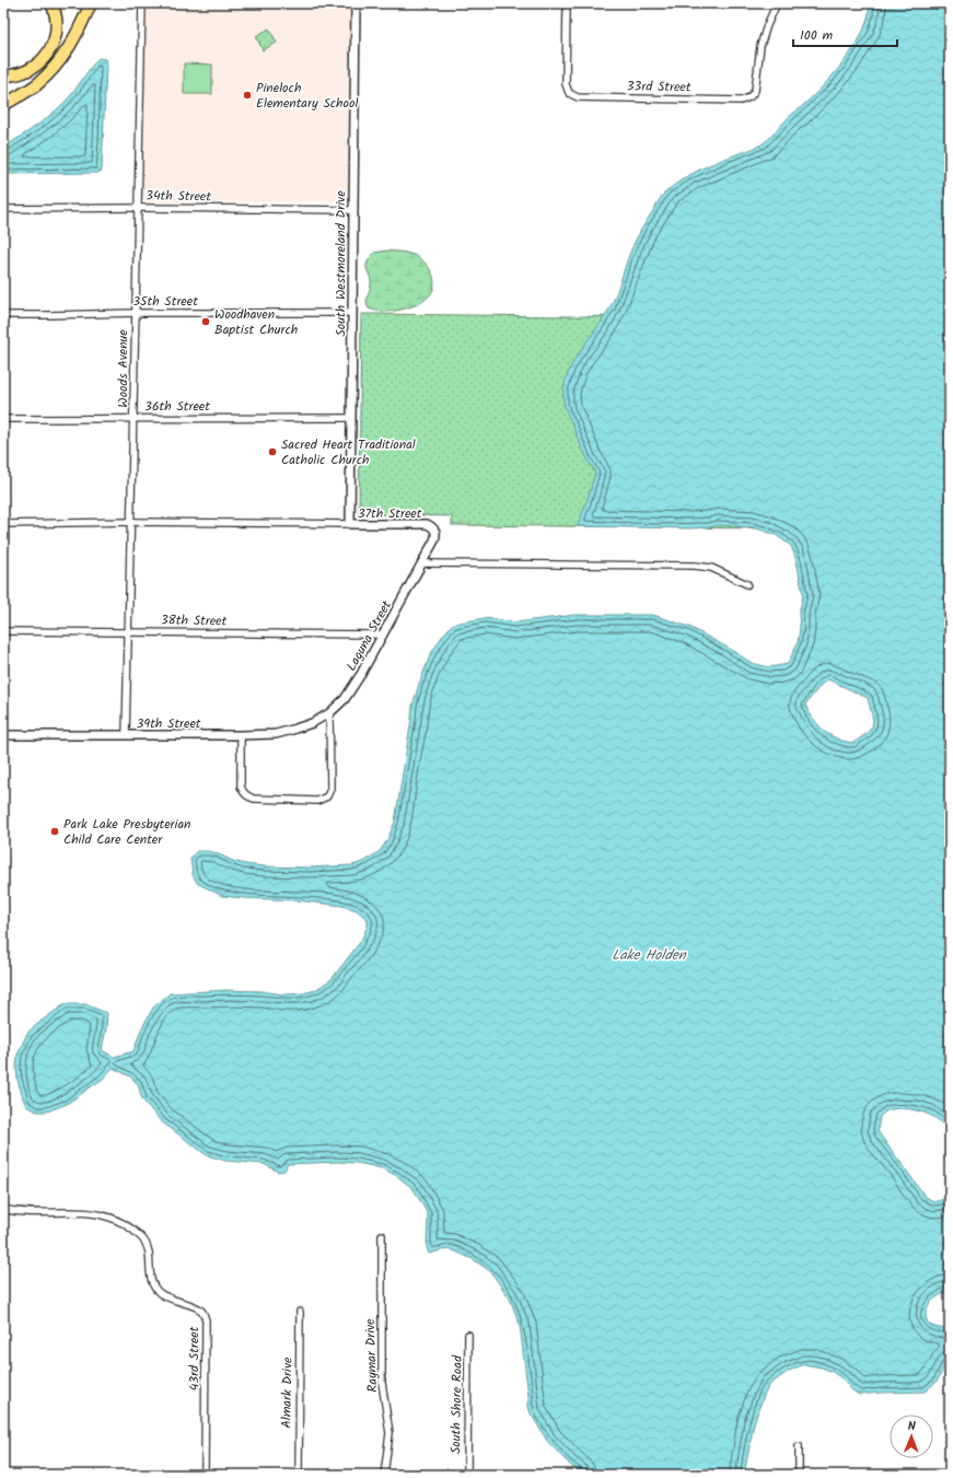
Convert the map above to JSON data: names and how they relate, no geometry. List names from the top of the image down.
{
  "streets": {
    "street": [
      "33rd Street",
      "34th Street",
      "South Westmoreland Drive",
      "35th Street",
      "Woods Avenue",
      "36th Street",
      "37th Street",
      "38th Street",
      "Laguna Street",
      "39th Street",
      "Raymar Drive",
      "43rd Street",
      "Almark Drive",
      "South Shore Road"
    ]
  },
  "crossings": [
    ["34th Street", "South Westmoreland Drive"],
    ["34th Street", "Woods Avenue"],
    ["South Westmoreland Drive", "35th Street"],
    ["South Westmoreland Drive", "36th Street"],
    ["South Westmoreland Drive", "37th Street"],
    ["35th Street", "Woods Avenue"],
    ["Woods Avenue", "36th Street"],
    ["Woods Avenue", "37th Street"],
    ["Woods Avenue", "38th Street"],
    ["Woods Avenue", "39th Street"],
    ["37th Street", "Laguna Street"],
    ["38th Street", "Laguna Street"],
    ["Laguna Street", "39th Street"]
  ],
  "water": ["Lake Holden"],
  "places": [
    "Pineloch Elementary School",
    "Woodhaven Baptist Church",
    "Sacred Heart Traditional Catholic Church",
    "Park Lake Presbyterian Child Care Center"
  ],
  "scale_bar": "100 m",
  "north": "top"
}
